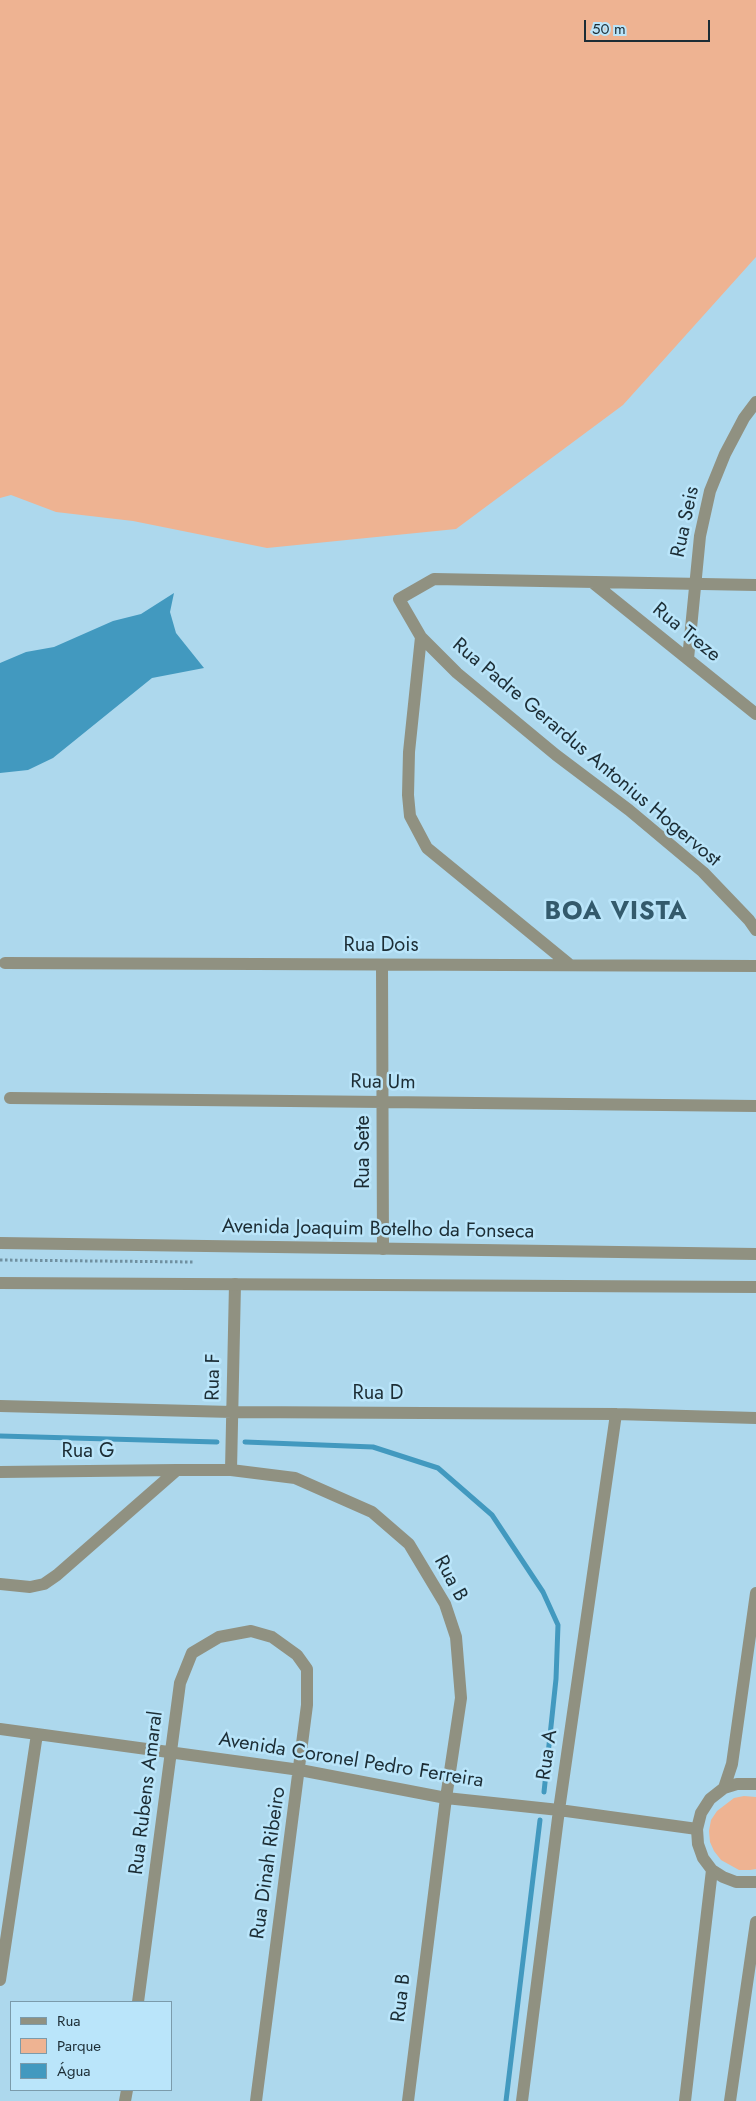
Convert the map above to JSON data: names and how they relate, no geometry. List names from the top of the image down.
{
  "streets": {
    "street": [
      "Rua Seis",
      "Rua Treze",
      "Rua Padre Gerardus Antonius Hogervost",
      "Rua Dois",
      "Rua Um",
      "Rua Sete",
      "Avenida Joaquim Botelho da Fonseca",
      "Rua F",
      "Rua D",
      "Rua G",
      "Rua B",
      "Rua A",
      "Avenida Coronel Pedro Ferreira",
      "Rua Rubens Amaral",
      "Rua Dinah Ribeiro"
    ]
  },
  "crossings": [
    ["Rua Seis", "Rua Treze"],
    ["Rua Treze", "Rua Padre Gerardus Antonius Hogervost"],
    ["Rua Dois", "Rua Sete"],
    ["Rua Um", "Rua Sete"],
    ["Rua Sete", "Avenida Joaquim Botelho da Fonseca"],
    ["Rua F", "Rua D"],
    ["Rua F", "Rua B"],
    ["Rua D", "Rua A"],
    ["Rua G", "Rua B"],
    ["Rua B", "Avenida Coronel Pedro Ferreira"],
    ["Rua A", "Avenida Coronel Pedro Ferreira"],
    ["Avenida Coronel Pedro Ferreira", "Rua Rubens Amaral"],
    ["Avenida Coronel Pedro Ferreira", "Rua Dinah Ribeiro"],
    ["Rua Rubens Amaral", "Rua Dinah Ribeiro"]
  ],
  "districts": ["BOA VISTA"],
  "legend": ["Rua", "Parque", "Água"],
  "scale_bar": "50 m"
}
